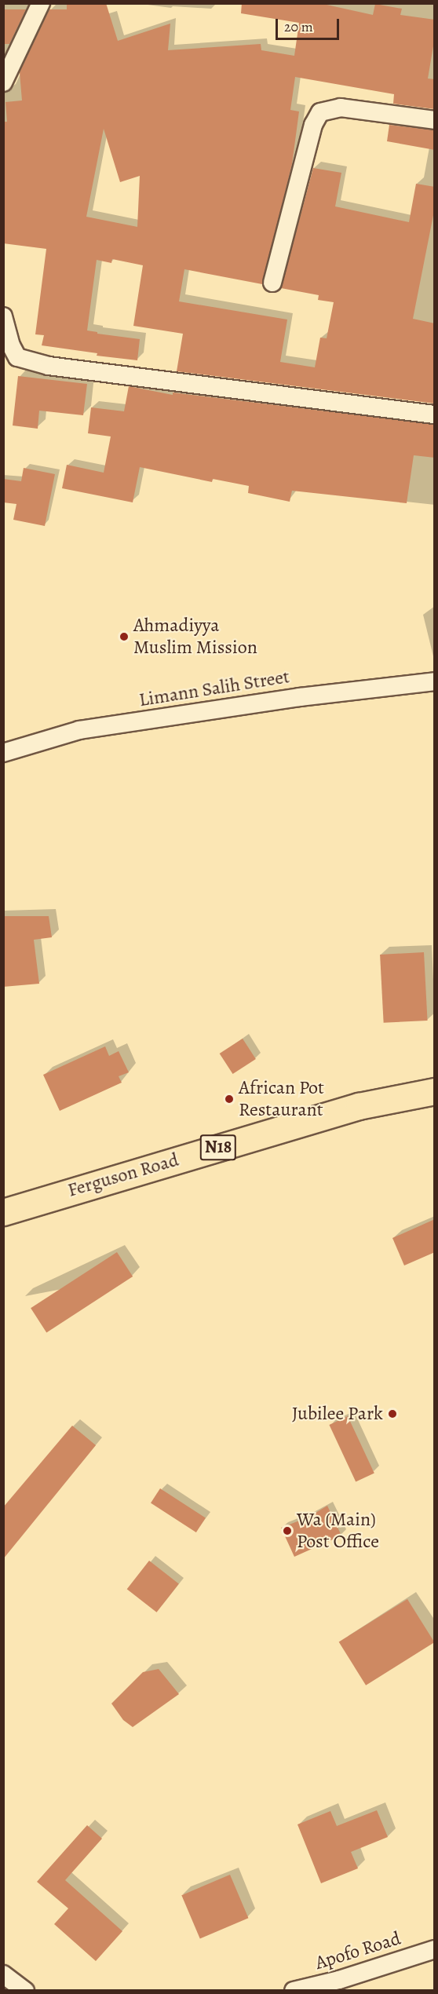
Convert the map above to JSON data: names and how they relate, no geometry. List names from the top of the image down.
{
  "streets": {
    "highway": ["N18", "Ferguson Road"],
    "street": ["Limann Salih Street", "Apofo Road"]
  },
  "places": [
    "Ahmadiyya Muslim Mission",
    "African Pot Restaurant",
    "Jubilee Park",
    "Wa (Main) Post Office"
  ],
  "scale_bar": "20 m"
}
